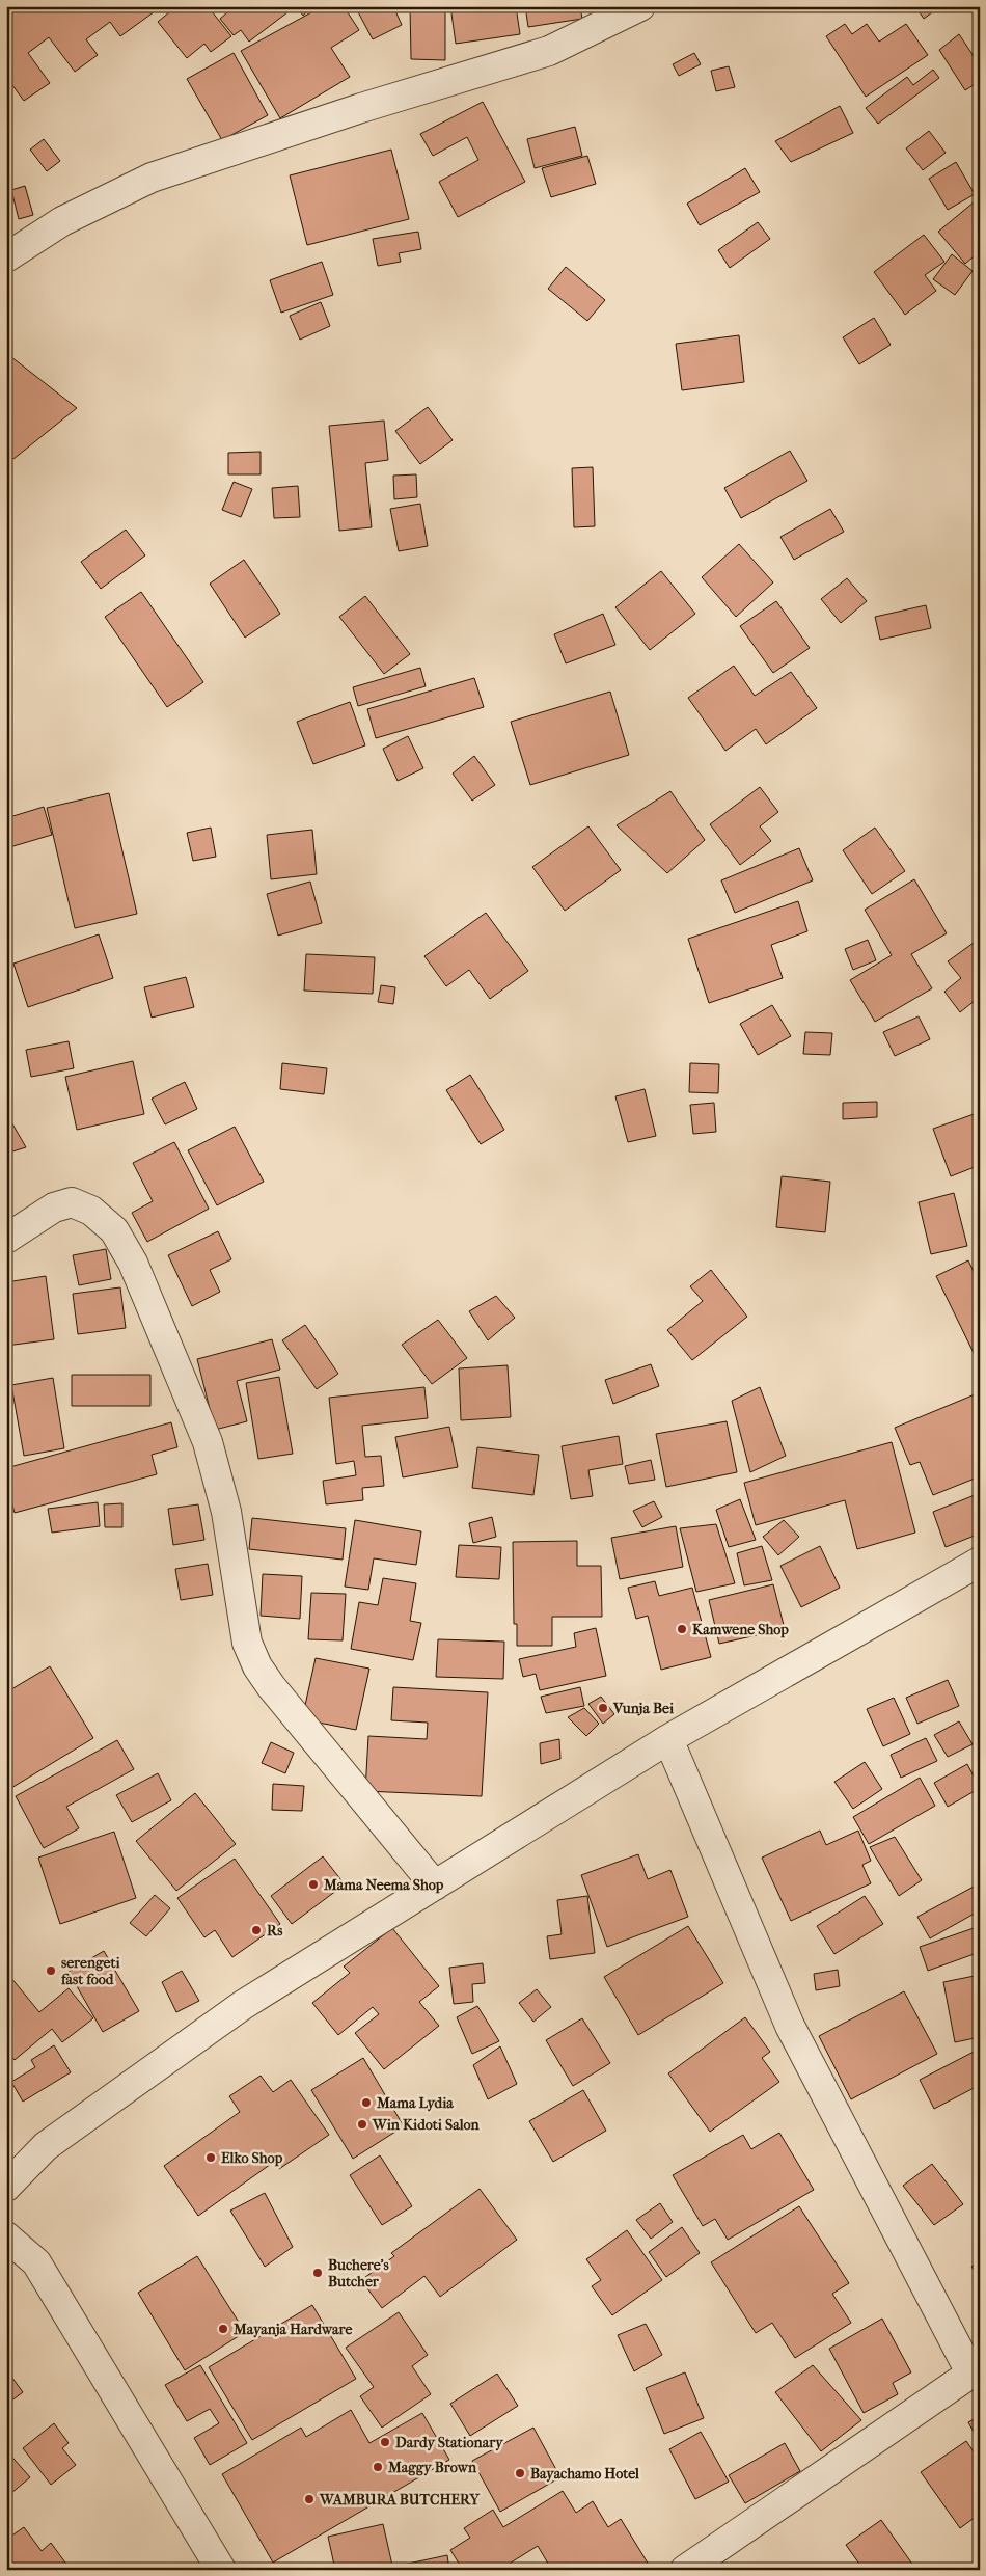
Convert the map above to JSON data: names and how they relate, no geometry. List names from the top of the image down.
{
  "places": [
    "Kamwene Shop",
    "Vunja Bei",
    "Mama Neema Shop",
    "Rs",
    "serengeti fast food",
    "Mama Lydia",
    "Win Kidoti Salon",
    "Elko Shop",
    "Buchere's Butcher",
    "Mayanja Hardware",
    "Dardy Stationary",
    "Maggy Brown",
    "Bayachamo Hotel",
    "WAMBURA BUTCHERY"
  ]
}
